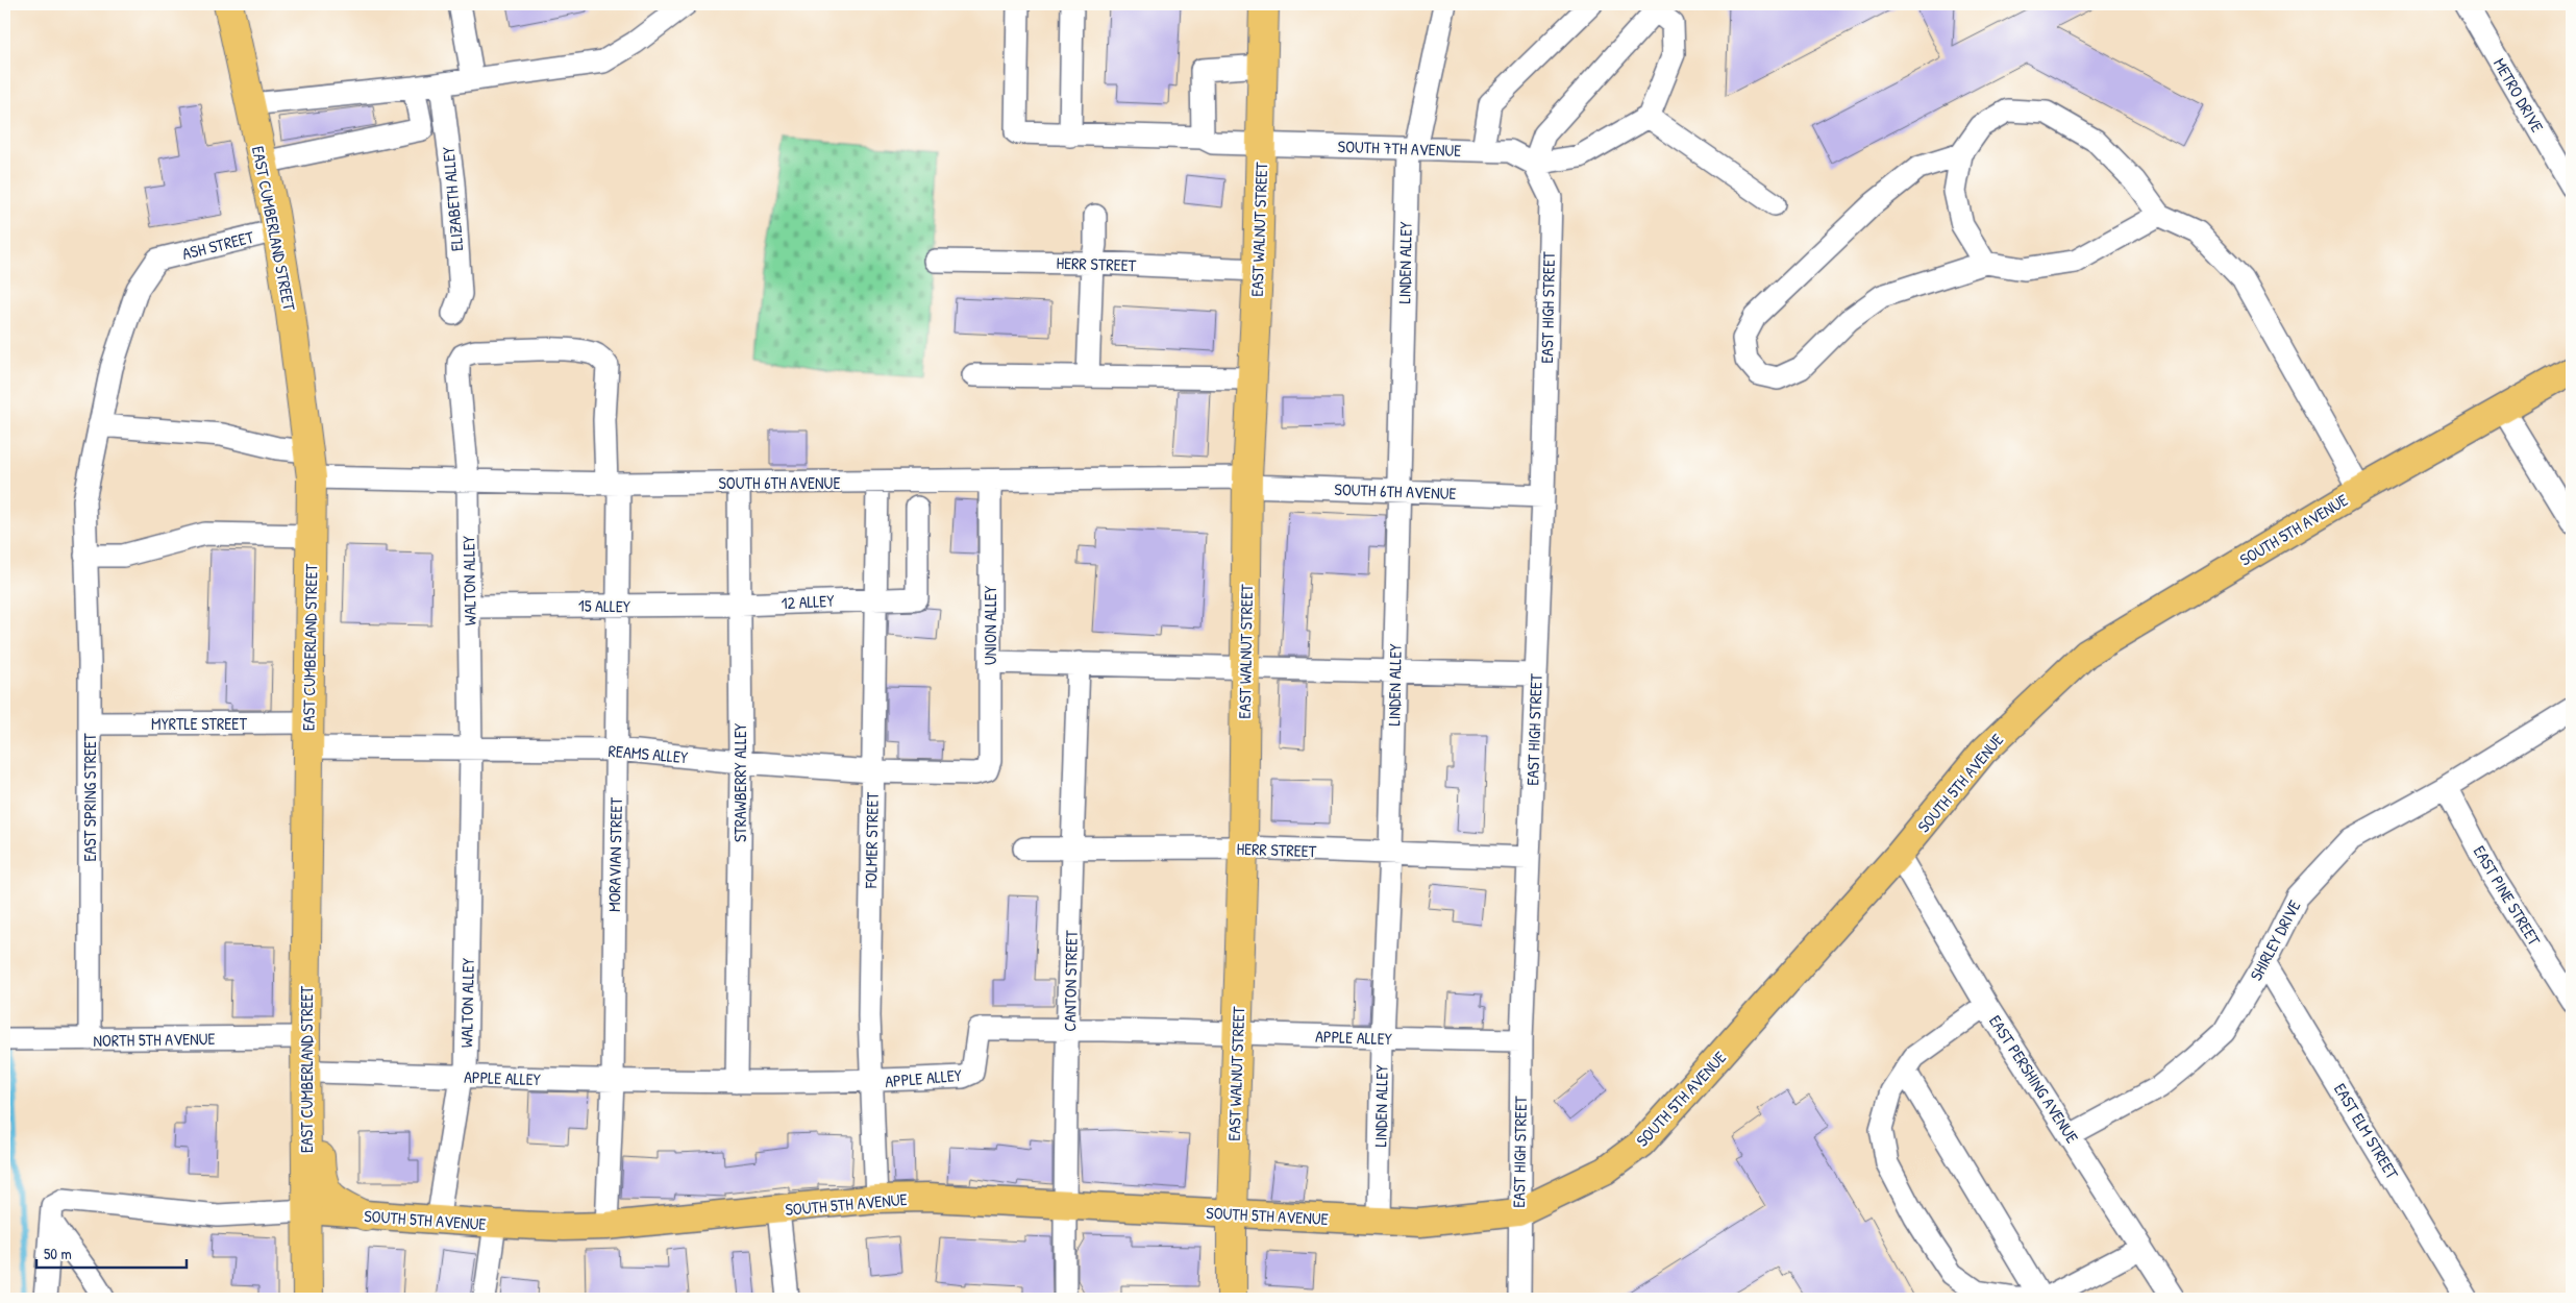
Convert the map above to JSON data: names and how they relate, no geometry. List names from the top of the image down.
{
  "streets": {
    "highway": ["EAST CUMBERLAND STREET", "EAST WALNUT STREET"],
    "main road": ["SOUTH 5TH AVENUE"],
    "street": [
      "METRO DRIVE",
      "SOUTH 7TH AVENUE",
      "ELIZABETH ALLEY",
      "ASH STREET",
      "LINDEN ALLEY",
      "HERR STREET",
      "EAST HIGH STREET",
      "SOUTH 6TH AVENUE",
      "WALTON ALLEY",
      "12 ALLEY",
      "15 ALLEY",
      "UNION ALLEY",
      "MYRTLE STREET",
      "REAMS ALLEY",
      "STRAWBERRY ALLEY",
      "EAST SPRING STREET",
      "FOLMER STREET",
      "MORAVIAN STREET",
      "EAST PINE STREET",
      "SHIRLEY DRIVE",
      "CANTON STREET",
      "APPLE ALLEY",
      "NORTH 5TH AVENUE",
      "EAST PERSHING AVENUE",
      "EAST ELM STREET"
    ]
  },
  "crossings": [
    ["SOUTH 7TH AVENUE", "EAST WALNUT STREET"],
    ["SOUTH 7TH AVENUE", "LINDEN ALLEY"],
    ["SOUTH 7TH AVENUE", "EAST HIGH STREET"],
    ["EAST CUMBERLAND STREET", "ASH STREET"],
    ["EAST CUMBERLAND STREET", "SOUTH 6TH AVENUE"],
    ["EAST CUMBERLAND STREET", "SOUTH 5TH AVENUE"],
    ["EAST CUMBERLAND STREET", "MYRTLE STREET"],
    ["EAST CUMBERLAND STREET", "REAMS ALLEY"],
    ["EAST CUMBERLAND STREET", "NORTH 5TH AVENUE"],
    ["EAST WALNUT STREET", "HERR STREET"],
    ["EAST WALNUT STREET", "SOUTH 6TH AVENUE"],
    ["EAST WALNUT STREET", "SOUTH 5TH AVENUE"],
    ["EAST WALNUT STREET", "APPLE ALLEY"],
    ["ASH STREET", "EAST SPRING STREET"],
    ["LINDEN ALLEY", "HERR STREET"],
    ["LINDEN ALLEY", "SOUTH 6TH AVENUE"],
    ["LINDEN ALLEY", "SOUTH 5TH AVENUE"],
    ["LINDEN ALLEY", "APPLE ALLEY"],
    ["HERR STREET", "EAST HIGH STREET"],
    ["HERR STREET", "CANTON STREET"],
    ["EAST HIGH STREET", "SOUTH 6TH AVENUE"],
    ["EAST HIGH STREET", "SOUTH 5TH AVENUE"],
    ["EAST HIGH STREET", "APPLE ALLEY"],
    ["SOUTH 6TH AVENUE", "WALTON ALLEY"],
    ["SOUTH 6TH AVENUE", "UNION ALLEY"],
    ["SOUTH 6TH AVENUE", "STRAWBERRY ALLEY"],
    ["SOUTH 6TH AVENUE", "EAST SPRING STREET"],
    ["SOUTH 6TH AVENUE", "FOLMER STREET"],
    ["SOUTH 6TH AVENUE", "MORAVIAN STREET"],
    ["SOUTH 5TH AVENUE", "WALTON ALLEY"],
    ["SOUTH 5TH AVENUE", "FOLMER STREET"],
    ["SOUTH 5TH AVENUE", "MORAVIAN STREET"],
    ["SOUTH 5TH AVENUE", "CANTON STREET"],
    ["SOUTH 5TH AVENUE", "EAST PERSHING AVENUE"],
    ["WALTON ALLEY", "15 ALLEY"],
    ["WALTON ALLEY", "REAMS ALLEY"],
    ["WALTON ALLEY", "MORAVIAN STREET"],
    ["WALTON ALLEY", "APPLE ALLEY"],
    ["12 ALLEY", "15 ALLEY"],
    ["12 ALLEY", "STRAWBERRY ALLEY"],
    ["12 ALLEY", "FOLMER STREET"],
    ["15 ALLEY", "STRAWBERRY ALLEY"],
    ["15 ALLEY", "MORAVIAN STREET"],
    ["UNION ALLEY", "REAMS ALLEY"],
    ["MYRTLE STREET", "REAMS ALLEY"],
    ["MYRTLE STREET", "EAST SPRING STREET"],
    ["REAMS ALLEY", "STRAWBERRY ALLEY"],
    ["REAMS ALLEY", "FOLMER STREET"],
    ["REAMS ALLEY", "MORAVIAN STREET"],
    ["STRAWBERRY ALLEY", "APPLE ALLEY"],
    ["EAST SPRING STREET", "NORTH 5TH AVENUE"],
    ["FOLMER STREET", "APPLE ALLEY"],
    ["MORAVIAN STREET", "APPLE ALLEY"],
    ["EAST PINE STREET", "SHIRLEY DRIVE"],
    ["SHIRLEY DRIVE", "EAST PERSHING AVENUE"],
    ["SHIRLEY DRIVE", "EAST ELM STREET"],
    ["CANTON STREET", "APPLE ALLEY"]
  ],
  "scale_bar": "50 m"
}
